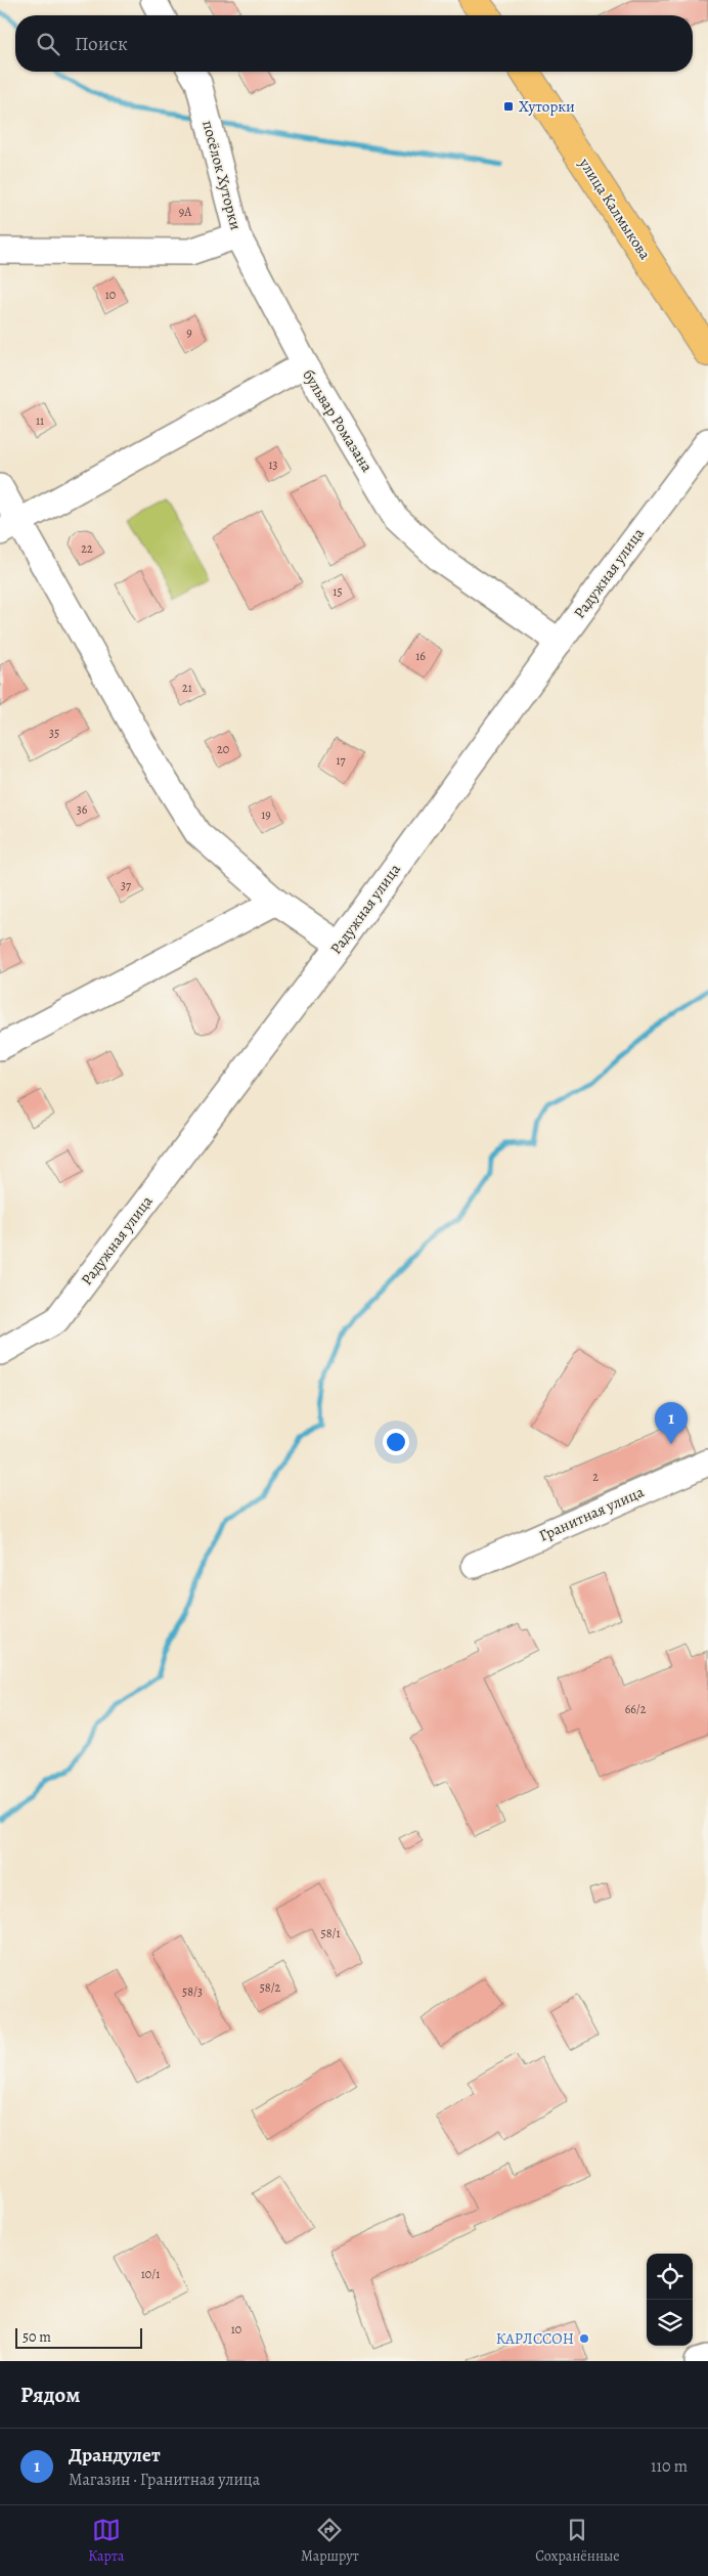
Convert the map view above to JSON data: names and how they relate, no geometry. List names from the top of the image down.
{
  "streets": {
    "main road": ["улица Калмыкова"],
    "street": [
      "посёлок Хуторки",
      "бульвар Ромазана",
      "Радужная улица",
      "Гранитная улица"
    ]
  },
  "crossings": [
    ["посёлок Хуторки", "бульвар Ромазана"],
    ["бульвар Ромазана", "Радужная улица"]
  ],
  "places": {
    "transit": ["Хуторки"],
    "other": ["КАРЛССОН"]
  },
  "house_numbers": [
    "9А",
    "10",
    "9",
    "11",
    "13",
    "22",
    "15",
    "16",
    "21",
    "35",
    "20",
    "17",
    "36",
    "19",
    "37",
    "2",
    "66/2",
    "58/1",
    "58/2",
    "58/3",
    "10/1",
    "10"
  ],
  "scale_bar": "50 m",
  "page": {
    "search": "Поиск",
    "pins": "1",
    "scale": "50 m",
    "heading": "Рядом",
    "list": [
      {
        "mark": "1",
        "name": "Драндулет",
        "note": "Магазин · Гранитная улица",
        "value": "110 m"
      }
    ],
    "nav": ["Карта", "Маршрут", "Сохранённые"]
  }
}
